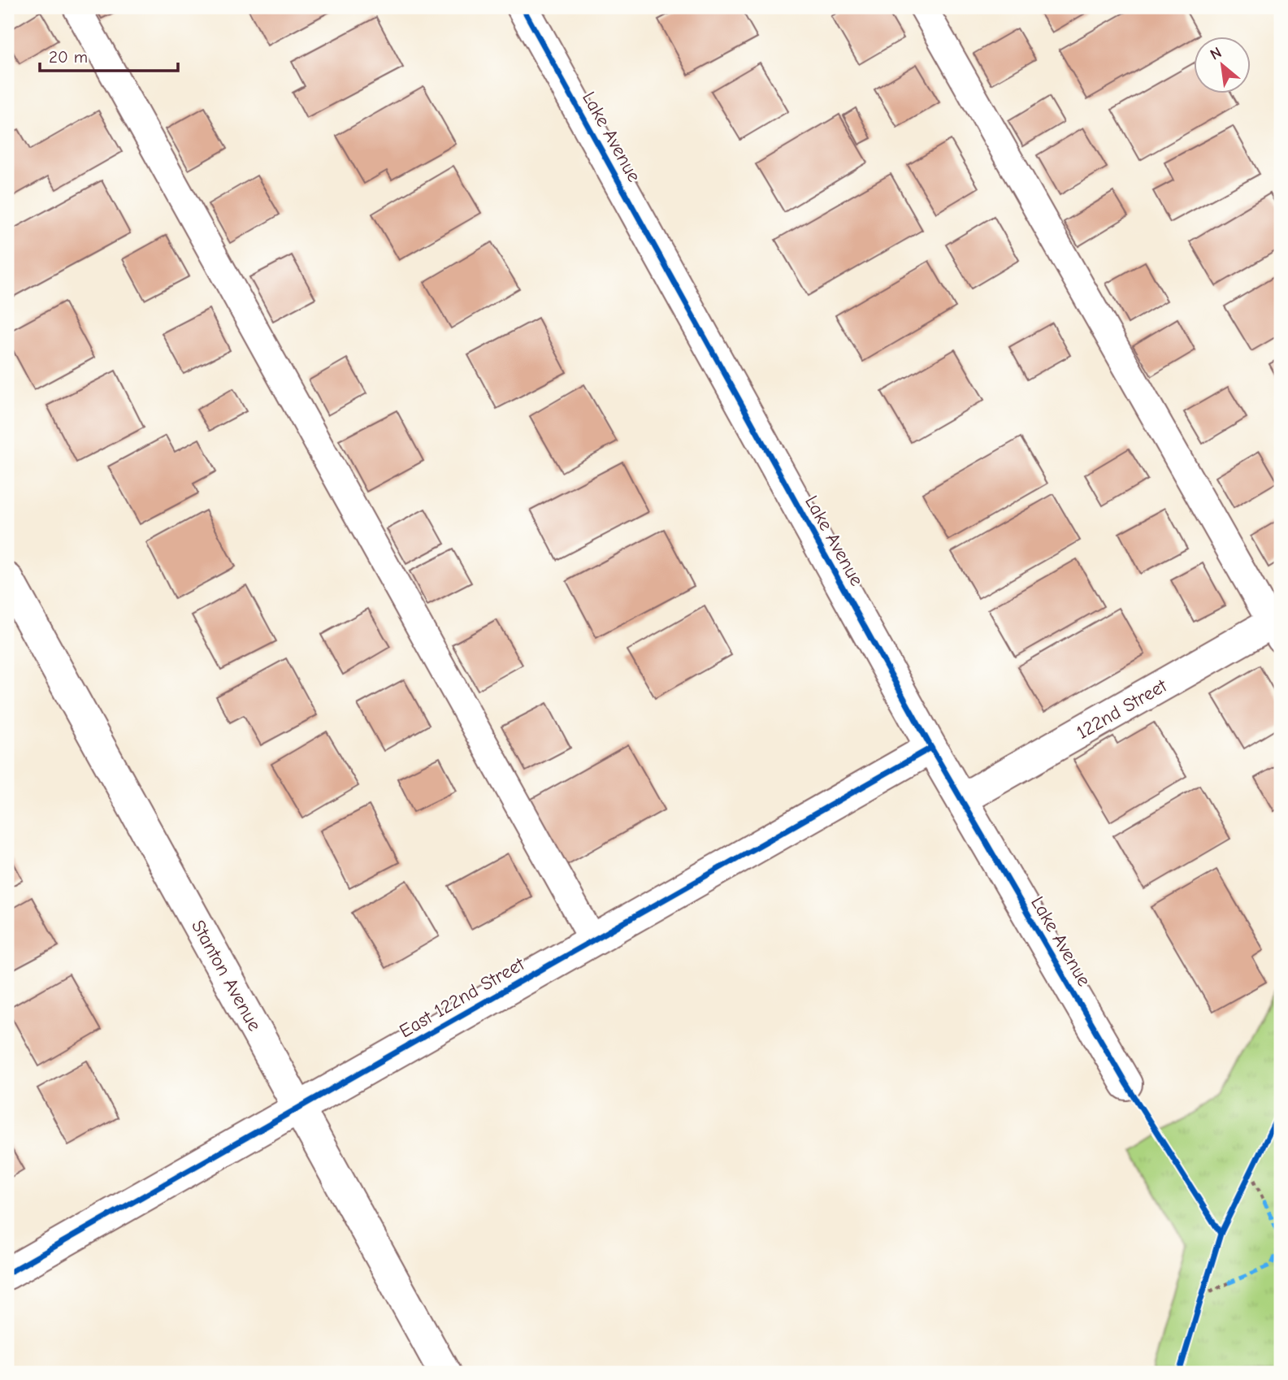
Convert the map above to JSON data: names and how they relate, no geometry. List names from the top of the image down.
{
  "streets": {
    "street": [
      "Lake Avenue",
      "122nd Street",
      "Stanton Avenue",
      "East 122nd Street"
    ]
  },
  "crossings": [
    ["Lake Avenue", "122nd Street"],
    ["Lake Avenue", "East 122nd Street"],
    ["Stanton Avenue", "East 122nd Street"]
  ],
  "scale_bar": "20 m",
  "north": "top left"
}
